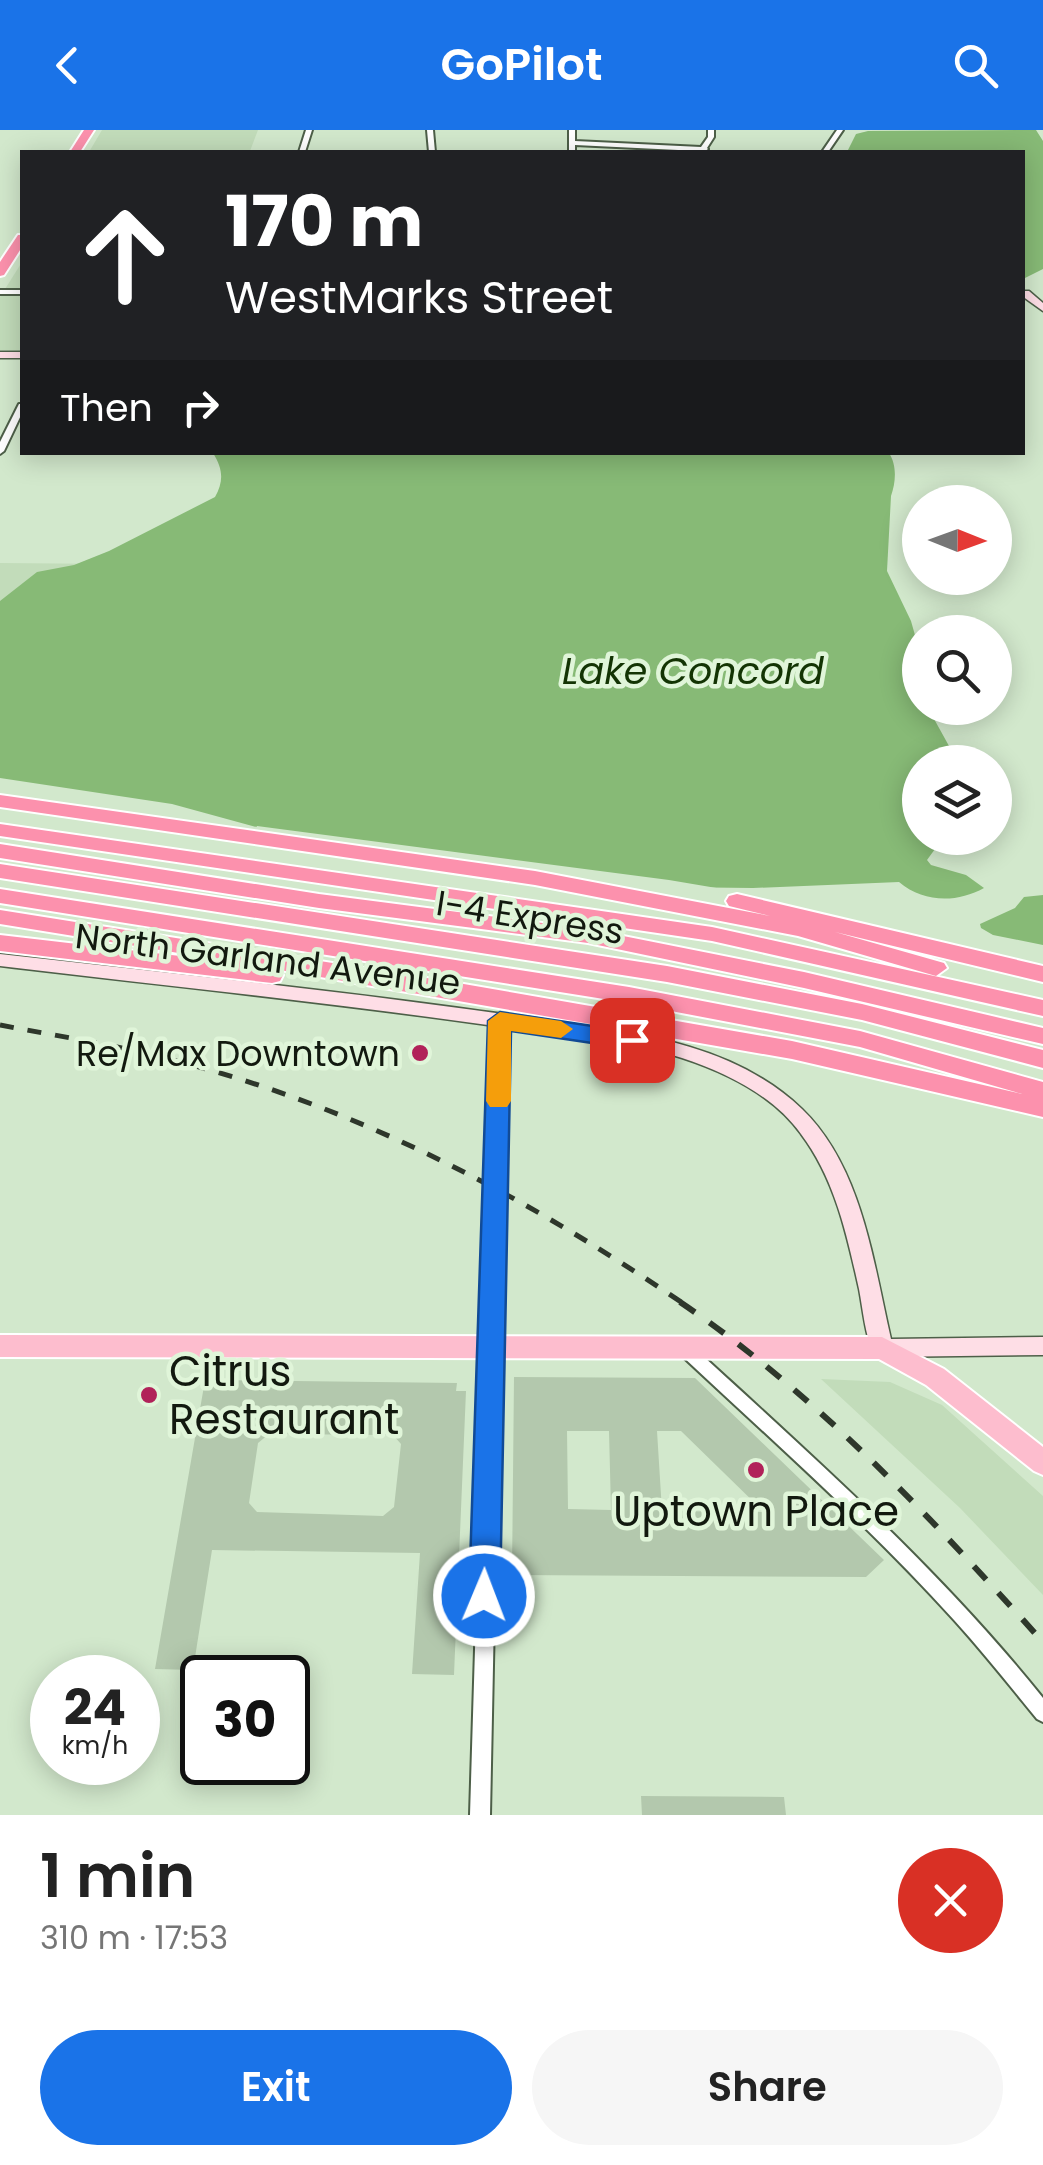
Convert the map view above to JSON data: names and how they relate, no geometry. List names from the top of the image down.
{
  "streets": {
    "highway": ["I-4 Express"],
    "street": ["North Garland Avenue"]
  },
  "water": ["Lake Concord"],
  "places": ["Re/Max Downtown", "Citrus Restaurant", "Uptown Place"],
  "north": "right",
  "page": {
    "header": "GoPilot",
    "turn": ["170 m", "WestMarks Street"],
    "then": "Then",
    "speed": "24 km/h",
    "limit": "30",
    "heading": ["1 min", "310 m · 17:53"],
    "buttons": ["Exit", "Share"]
  }
}
